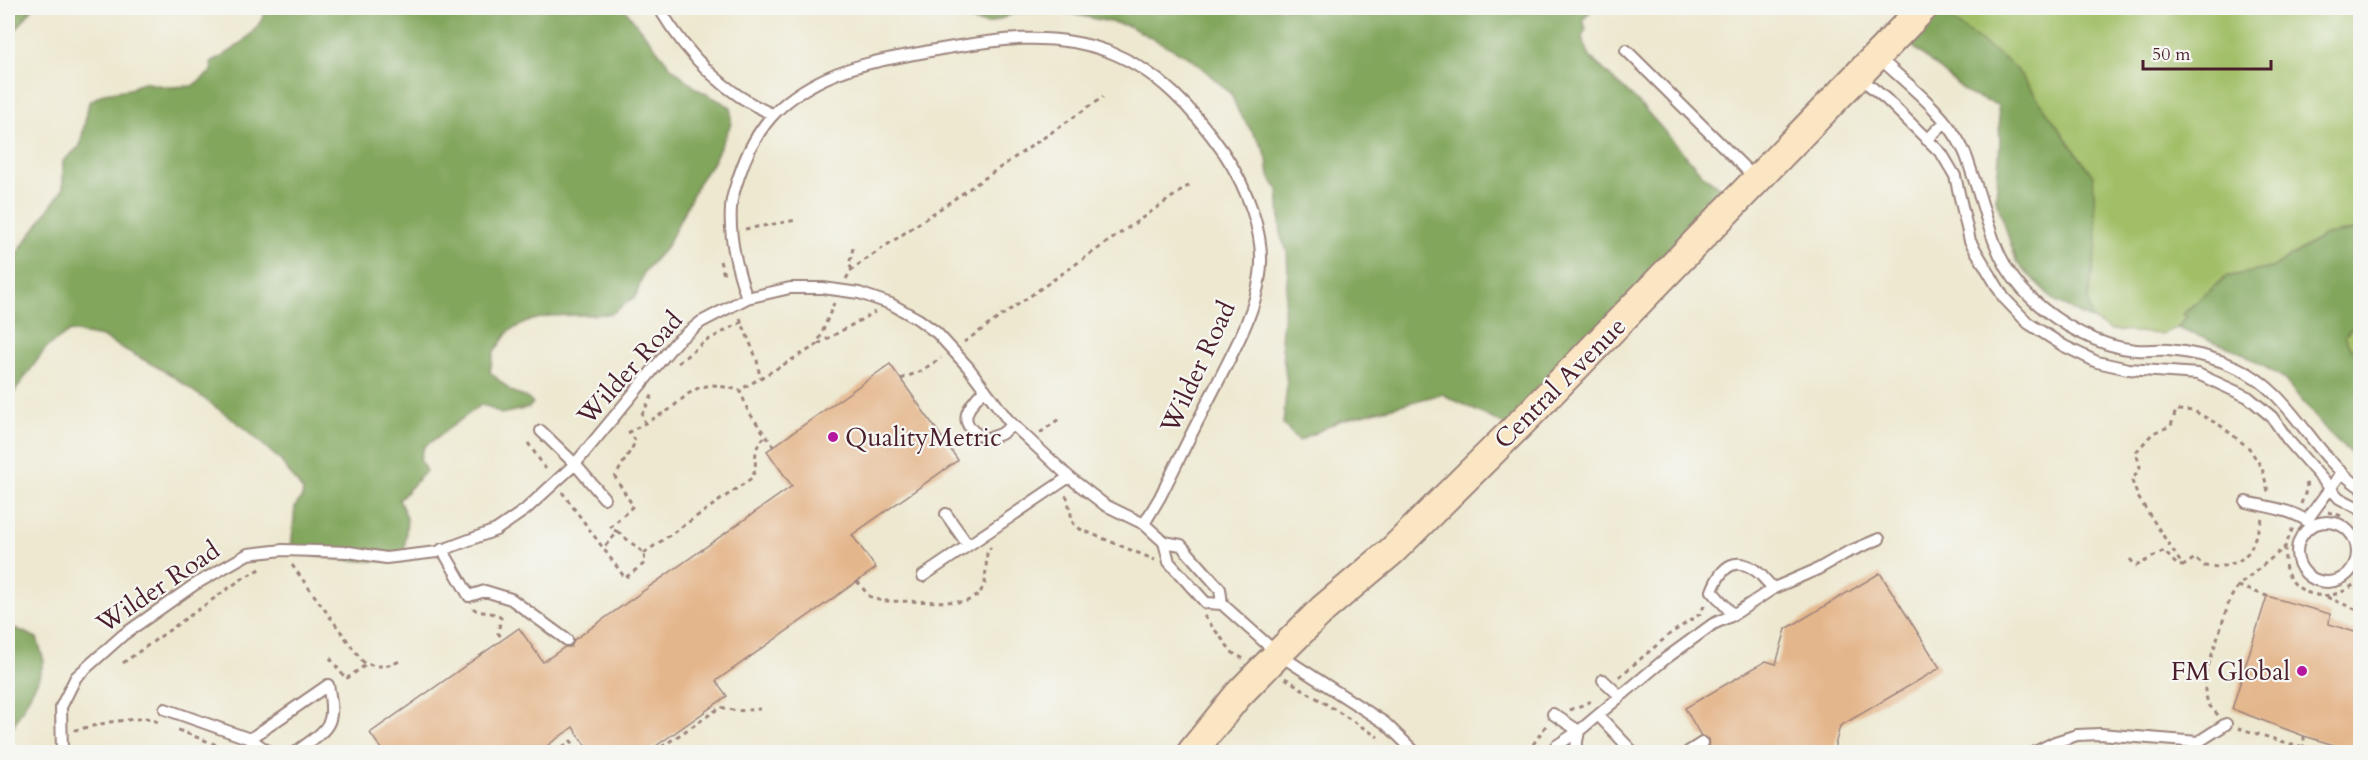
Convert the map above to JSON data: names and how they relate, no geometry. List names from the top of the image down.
{
  "streets": {
    "main road": ["Central Avenue"],
    "lane": ["Wilder Road"]
  },
  "places": ["QualityMetric", "FM Global"],
  "scale_bar": "50 m"
}
